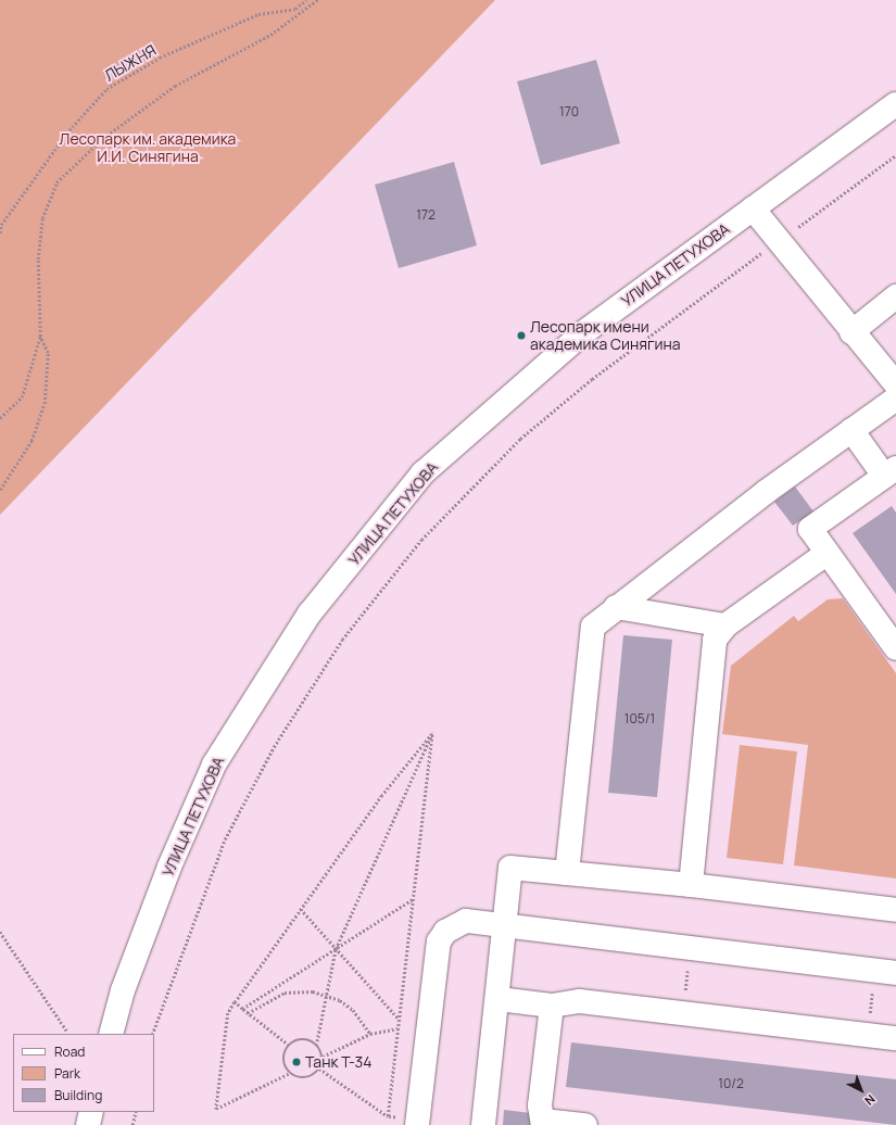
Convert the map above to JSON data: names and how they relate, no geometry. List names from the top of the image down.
{
  "streets": {
    "street": ["УЛИЦА ПЕТУХОВА"],
    "path": ["ЛЫЖНЯ"]
  },
  "parks": ["Лесопарк им. академика И.И. Синягина"],
  "places": ["Лесопарк имени академика Синягина", "Танк Т-34"],
  "house_numbers": [
    "170",
    "172",
    "105/1",
    "10/2"
  ],
  "legend": ["Road", "Park", "Building"],
  "north": "bottom right"
}
